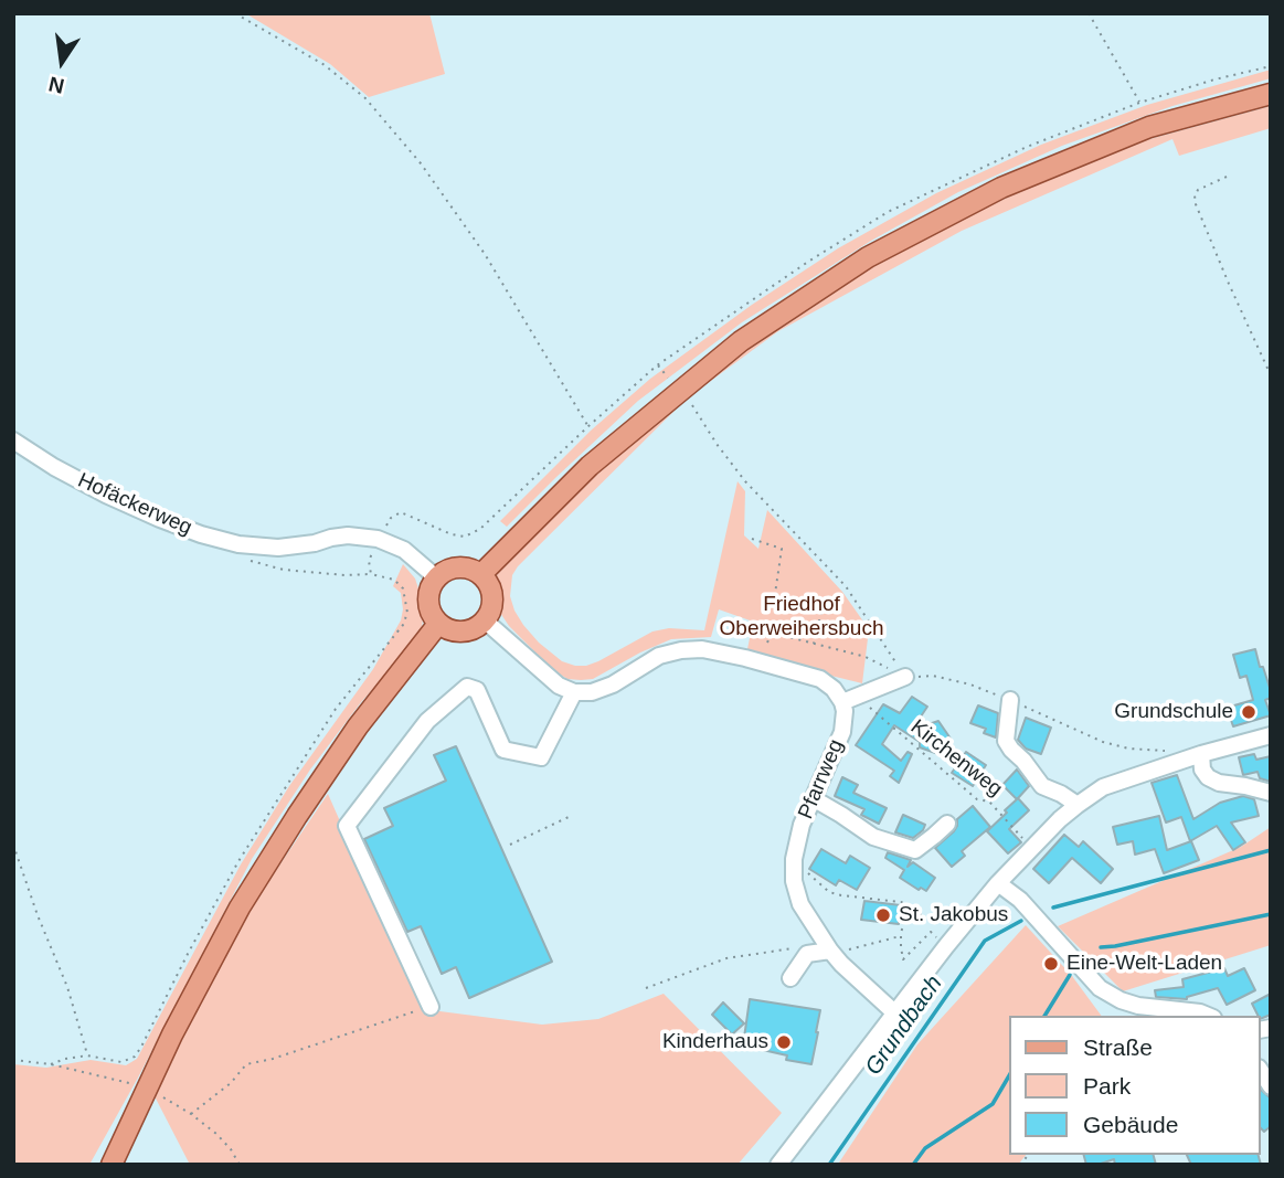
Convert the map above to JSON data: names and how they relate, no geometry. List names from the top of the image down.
{
  "streets": {
    "street": ["Hofäckerweg", "Pfarrweg"],
    "path": ["Kirchenweg"]
  },
  "crossings": [
    ["Kirchenweg", "Pfarrweg"]
  ],
  "water": ["Grundbach"],
  "parks": ["Friedhof Oberweihersbuch"],
  "places": [
    "Grundschule",
    "St. Jakobus",
    "Eine-Welt-Laden",
    "Kinderhaus"
  ],
  "legend": ["Straße", "Park", "Gebäude"],
  "north": "bottom"
}
